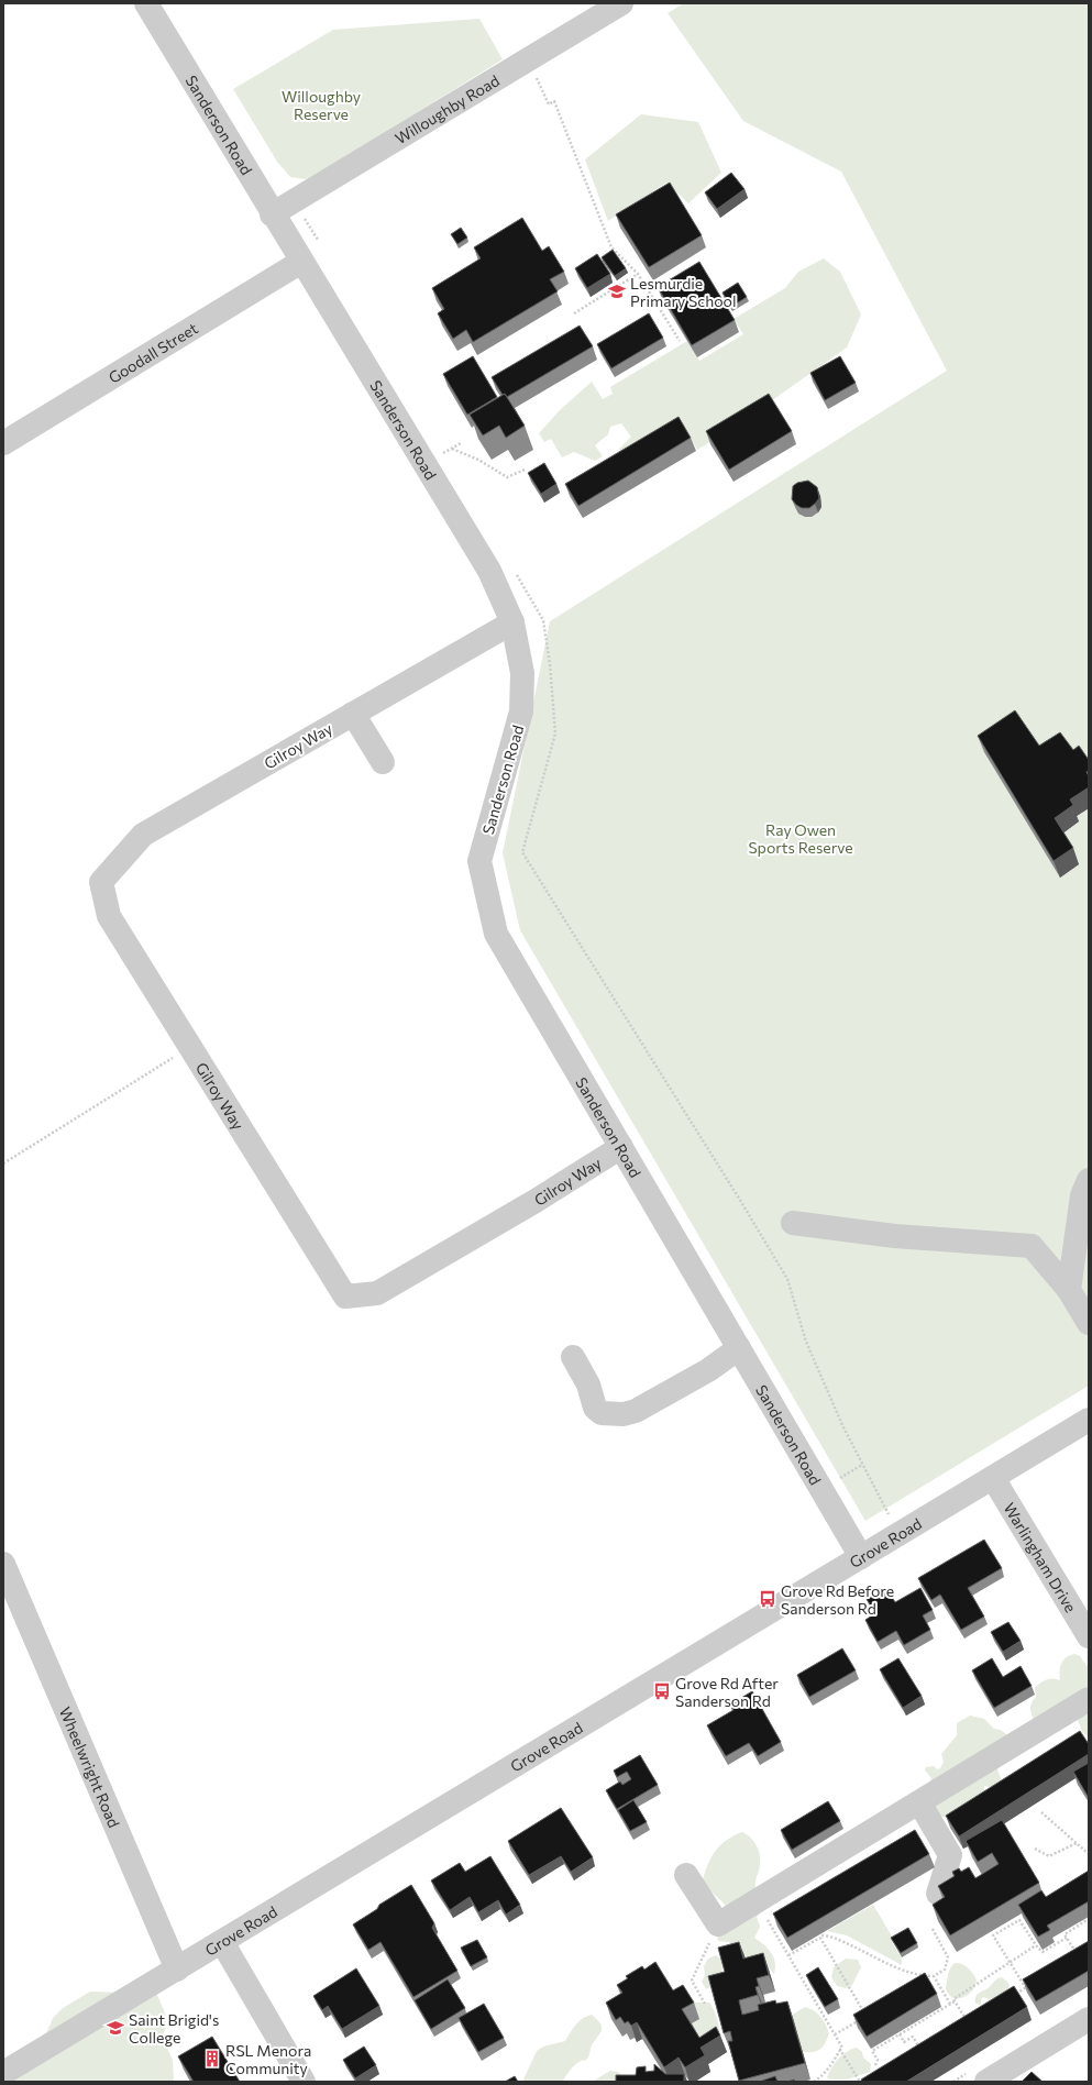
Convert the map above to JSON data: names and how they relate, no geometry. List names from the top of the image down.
{
  "streets": {
    "street": [
      "Willoughby Road",
      "Sanderson Road",
      "Goodall Street",
      "Gilroy Way",
      "Grove Road",
      "Warlingham Drive",
      "Wheelwright Road"
    ]
  },
  "crossings": [
    ["Willoughby Road", "Sanderson Road"],
    ["Sanderson Road", "Goodall Street"],
    ["Sanderson Road", "Gilroy Way"],
    ["Sanderson Road", "Grove Road"],
    ["Grove Road", "Warlingham Drive"],
    ["Grove Road", "Wheelwright Road"]
  ],
  "parks": ["Willoughby Reserve", "Ray Owen Sports Reserve"],
  "places": {
    "school or university": ["Lesmurdie Primary School", "Saint Brigid's College"],
    "bus stop": ["Grove Rd Before Sanderson Rd", "Grove Rd After Sanderson Rd"],
    "building": ["RSL Menora Community"]
  }
}
